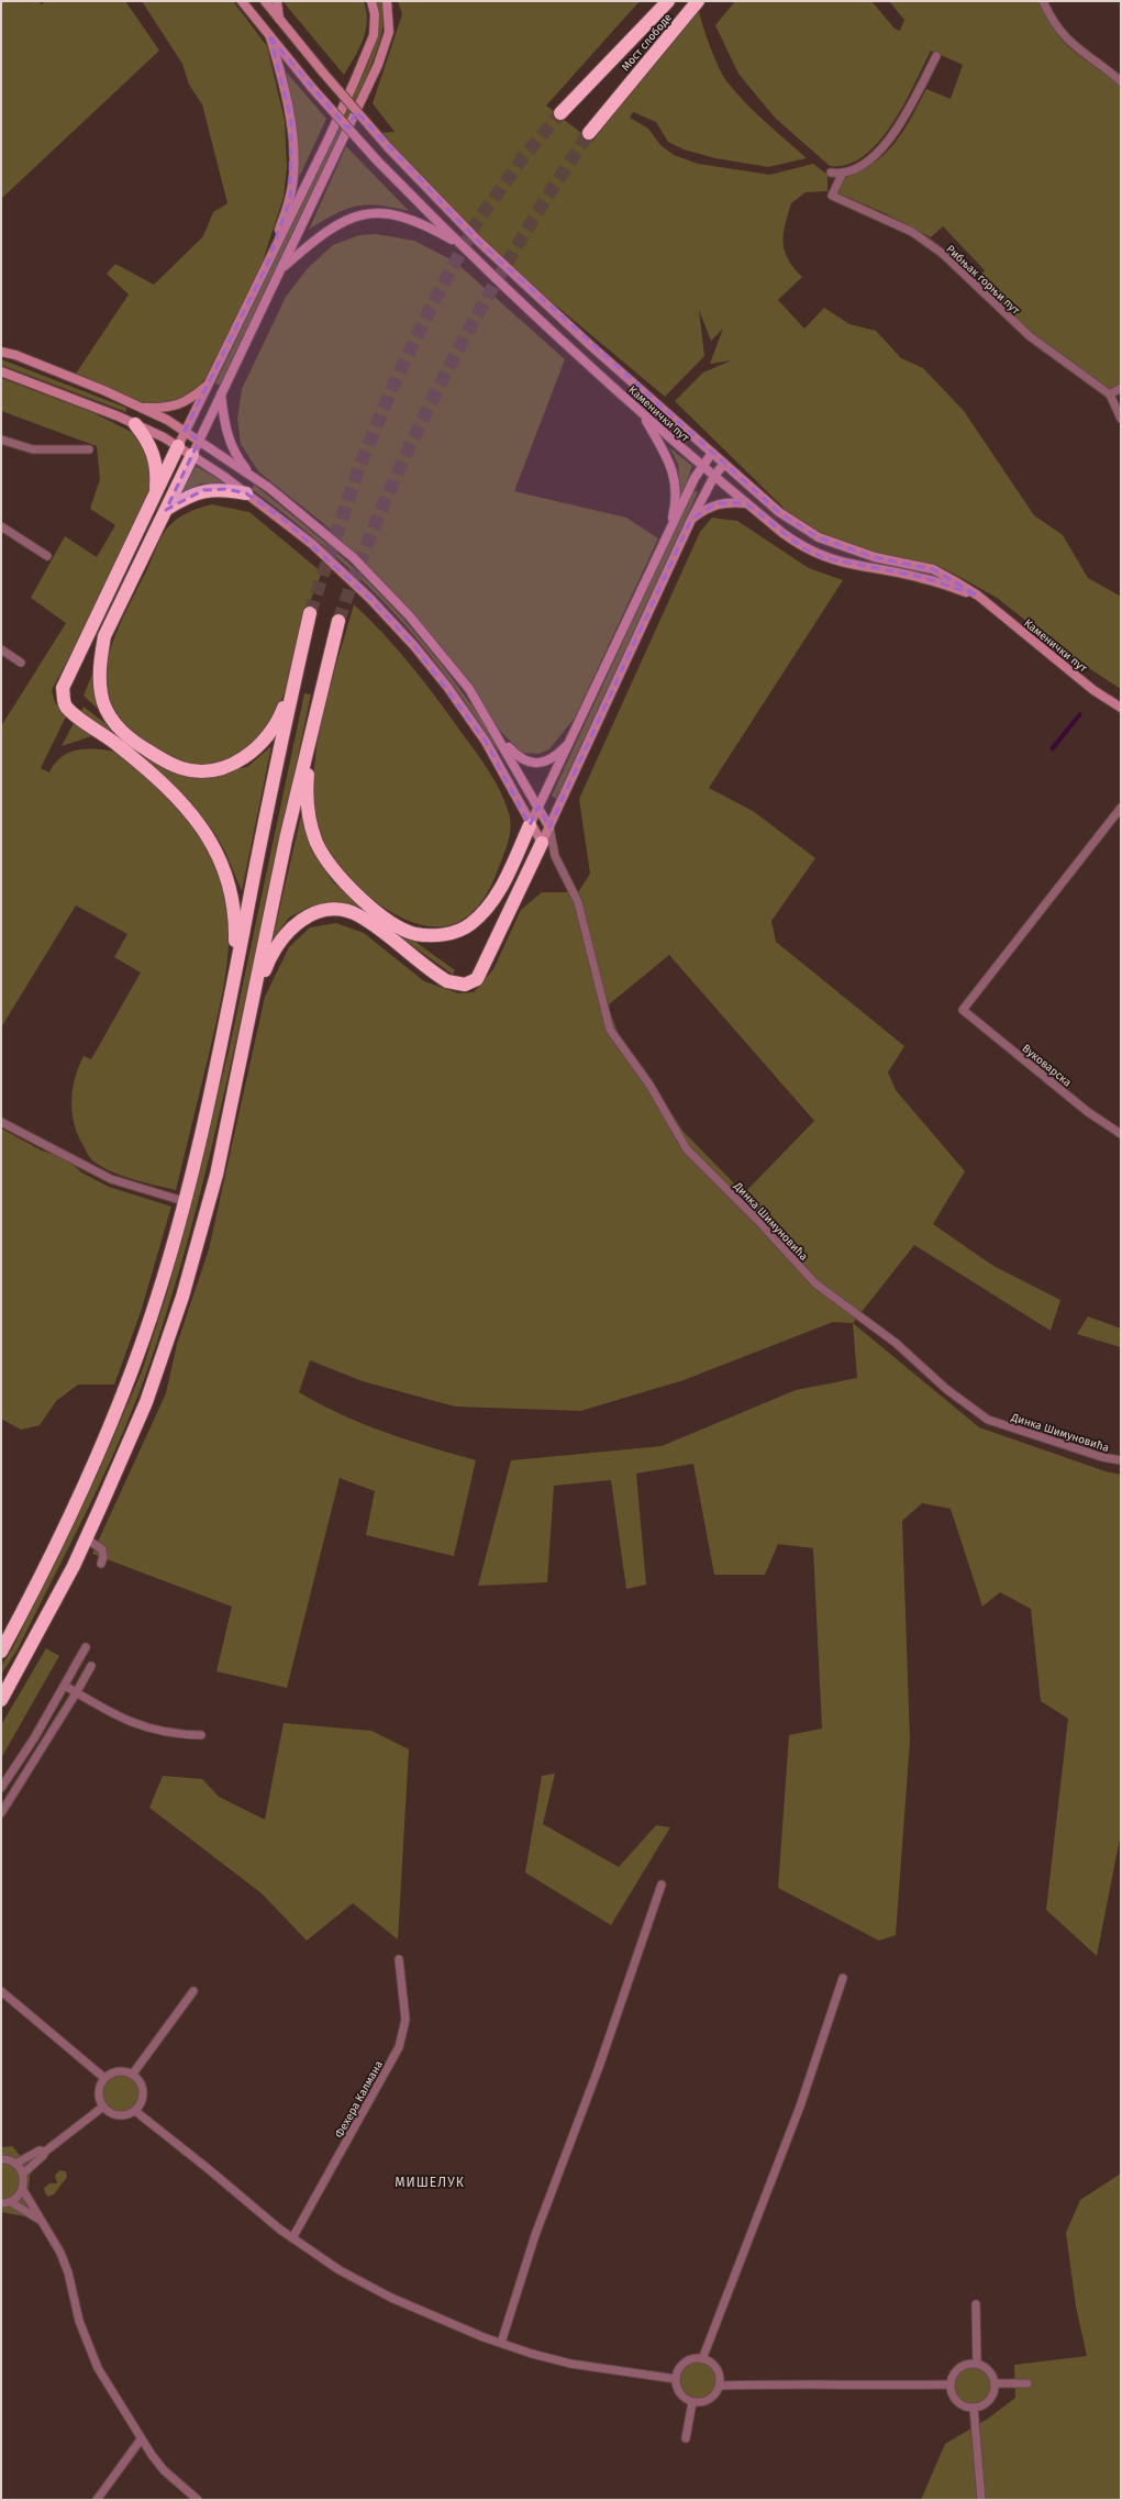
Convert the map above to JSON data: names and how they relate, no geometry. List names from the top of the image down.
{
  "streets": {
    "highway": ["Мост слободе"],
    "main road": ["Каменички пут"],
    "street": [
      "Рибњак горњи пут",
      "Вуковарска",
      "Динка Шимуновића",
      "Фехера Калмана"
    ]
  },
  "districts": ["МИШЕЛУК"]
}
